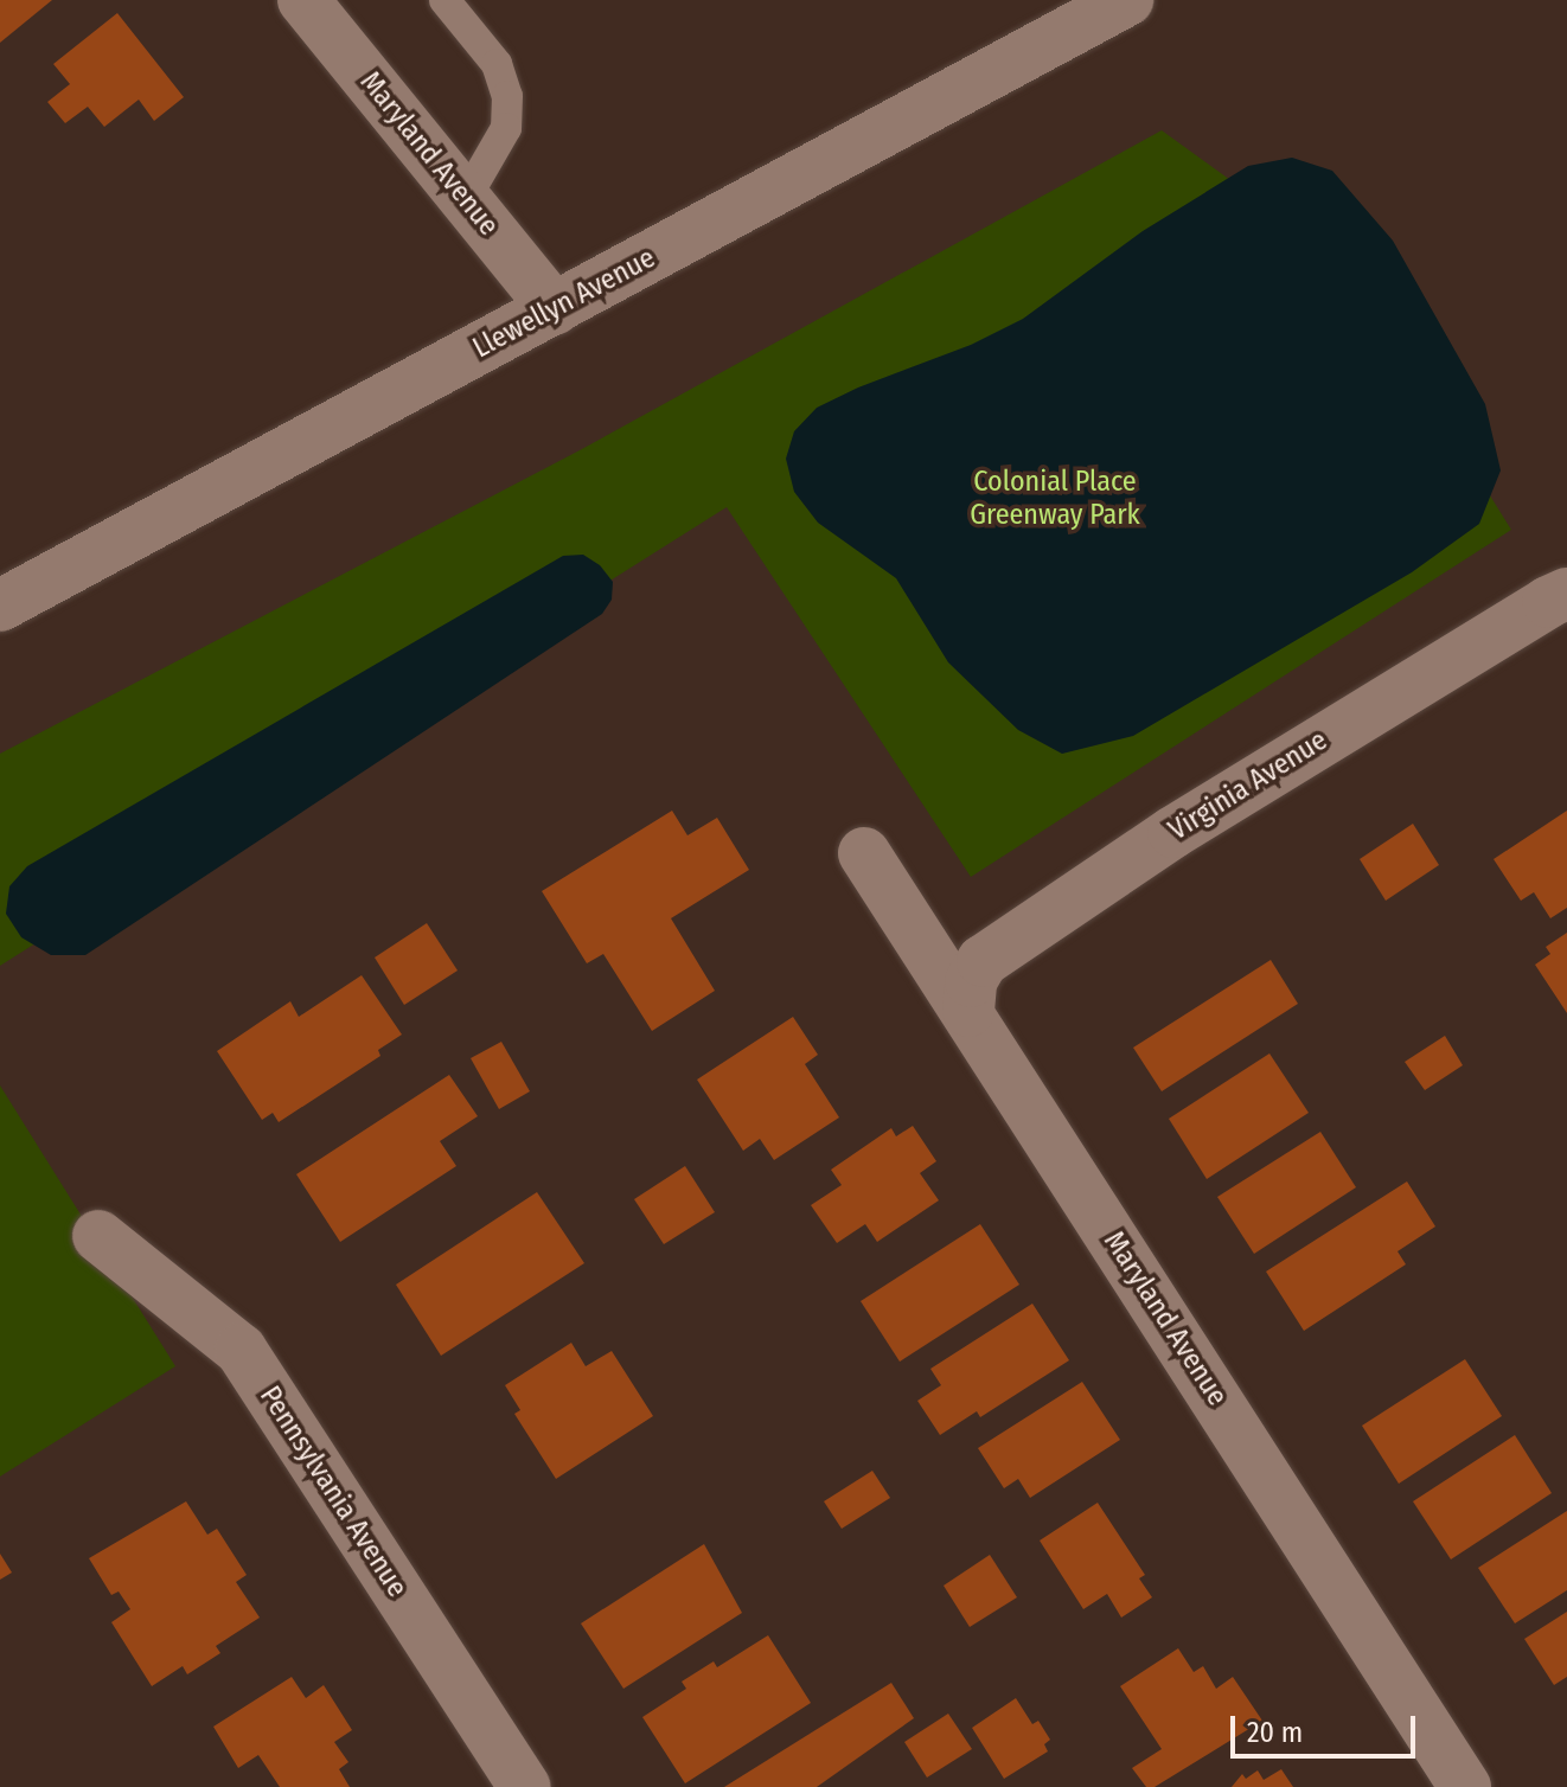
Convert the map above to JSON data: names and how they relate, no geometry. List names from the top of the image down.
{
  "streets": {
    "street": [
      "Maryland Avenue",
      "Llewellyn Avenue",
      "Virginia Avenue",
      "Pennsylvania Avenue"
    ]
  },
  "crossings": [
    ["Maryland Avenue", "Llewellyn Avenue"],
    ["Maryland Avenue", "Virginia Avenue"]
  ],
  "parks": ["Colonial Place Greenway Park"],
  "scale_bar": "20 m"
}
